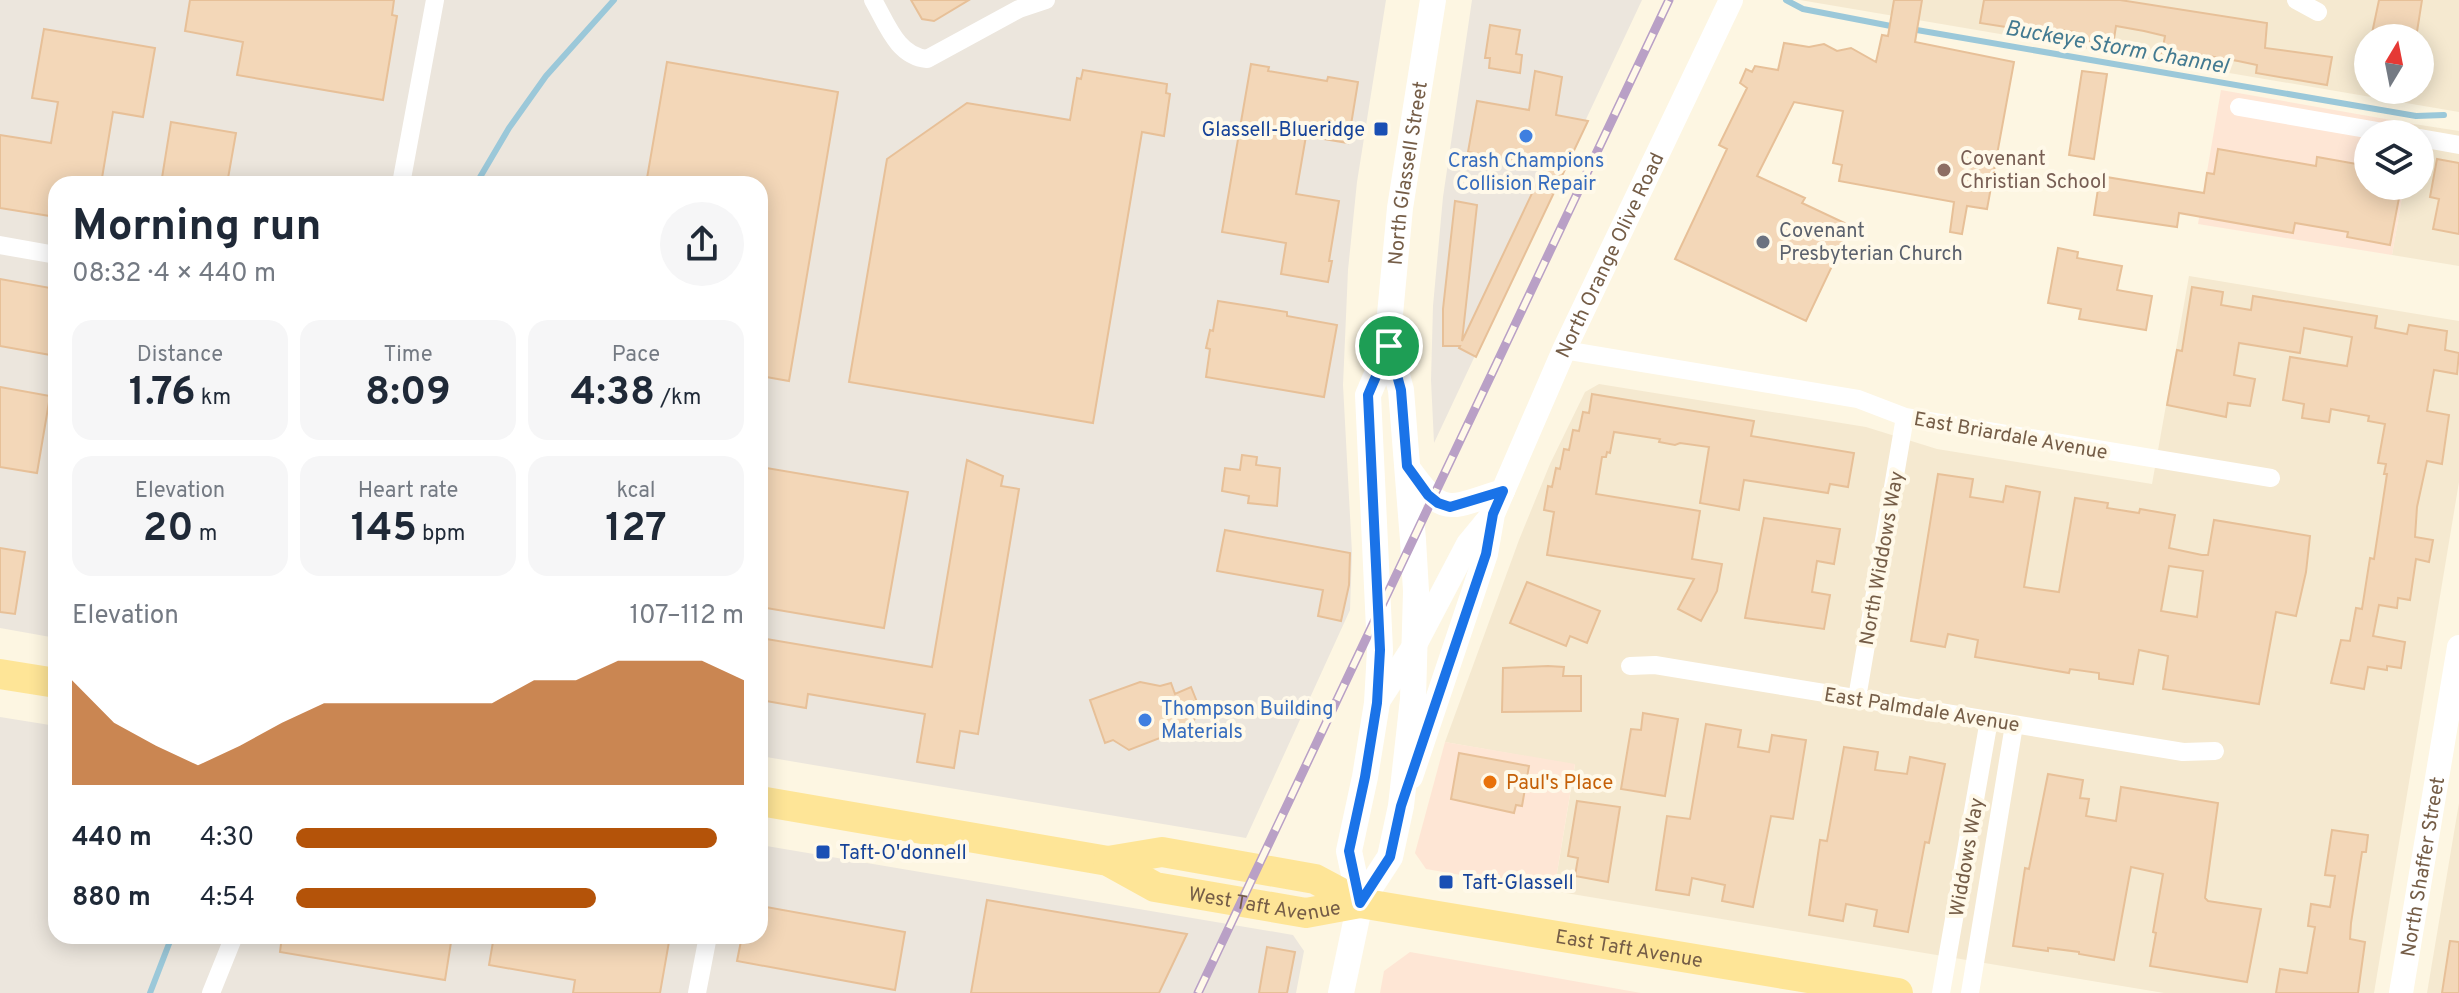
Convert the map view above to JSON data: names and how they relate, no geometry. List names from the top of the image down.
{
  "streets": {
    "main road": ["North Glassell Street", "West Taft Avenue", "East Taft Avenue"],
    "street": [
      "North Orange Olive Road",
      "East Briardale Avenue",
      "North Widdows Way",
      "East Palmdale Avenue",
      "Widdows Way",
      "North Shaffer Street"
    ]
  },
  "crossings": [
    ["North Glassell Street", "North Orange Olive Road"],
    ["North Glassell Street", "West Taft Avenue"],
    ["North Glassell Street", "East Taft Avenue"],
    ["North Orange Olive Road", "East Briardale Avenue"],
    ["East Briardale Avenue", "North Widdows Way"],
    ["North Widdows Way", "East Palmdale Avenue"],
    ["East Palmdale Avenue", "Widdows Way"],
    ["West Taft Avenue", "East Taft Avenue"]
  ],
  "water": ["Buckeye Storm Channel"],
  "places": {
    "transit": ["Glassell-Blueridge", "Taft-O'donnell", "Taft-Glassell"],
    "other": [
      "Crash Champions Collision Repair",
      "Covenant Christian School",
      "Covenant Presbyterian Church",
      "Thompson Building Materials",
      "Paul's Place"
    ]
  },
  "north": "top",
  "page": {
    "heading": ["Morning run", "08:32 · 4 × 440 m"],
    "stats": [
      ["Distance", "1.76 km"],
      ["Time", "8:09"],
      ["Pace", "4:38 /km"],
      ["Elevation", "20 m"],
      ["Heart rate", "145 bpm"],
      ["kcal", "127"]
    ],
    "chart": ["Elevation", "107–112 m"],
    "list": [
      {
        "name": "440 m",
        "note": "4:30"
      },
      {
        "name": "880 m",
        "note": "4:54"
      }
    ]
  }
}
